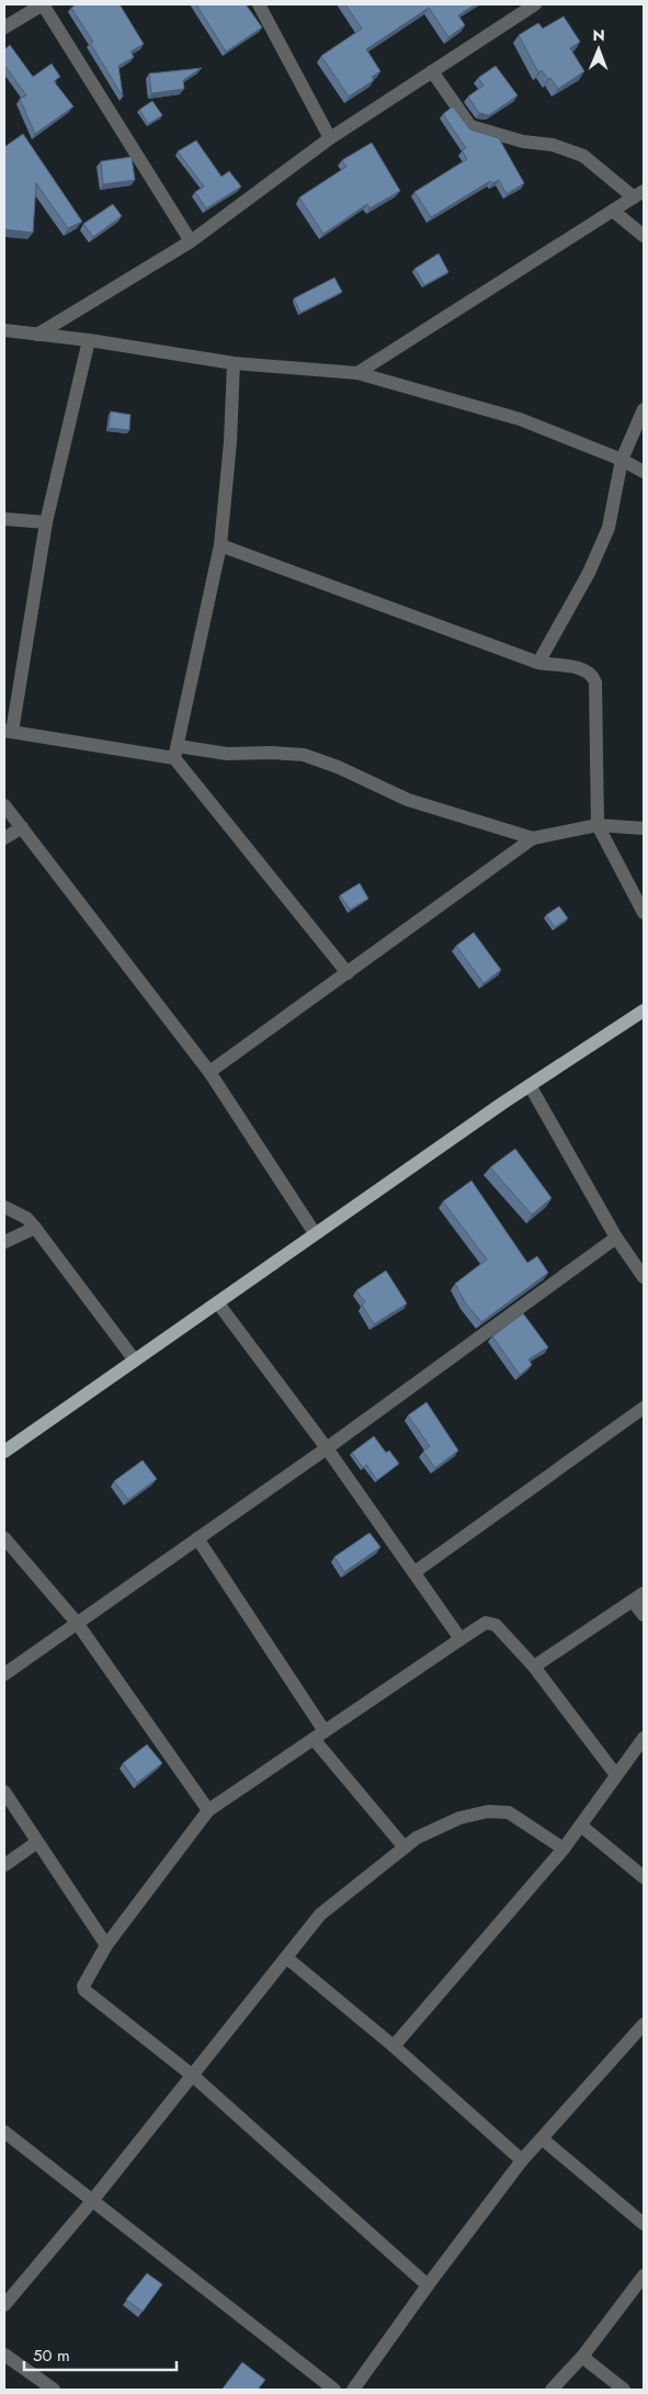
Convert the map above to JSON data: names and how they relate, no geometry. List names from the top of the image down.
{
  "scale_bar": "50 m",
  "north": "top"
}
